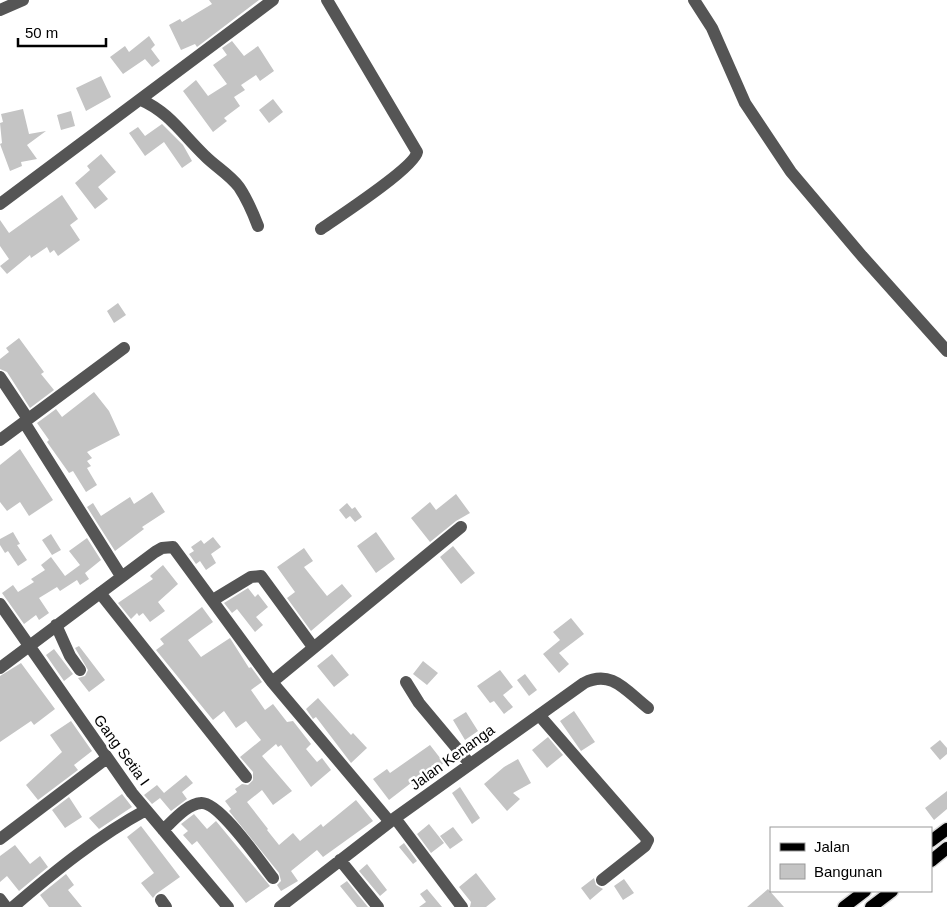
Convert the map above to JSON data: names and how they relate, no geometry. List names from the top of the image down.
{
  "streets": {
    "street": ["Gang Setia I", "Jalan Kenanga"]
  },
  "legend": ["Jalan", "Bangunan"],
  "scale_bar": "50 m"
}
